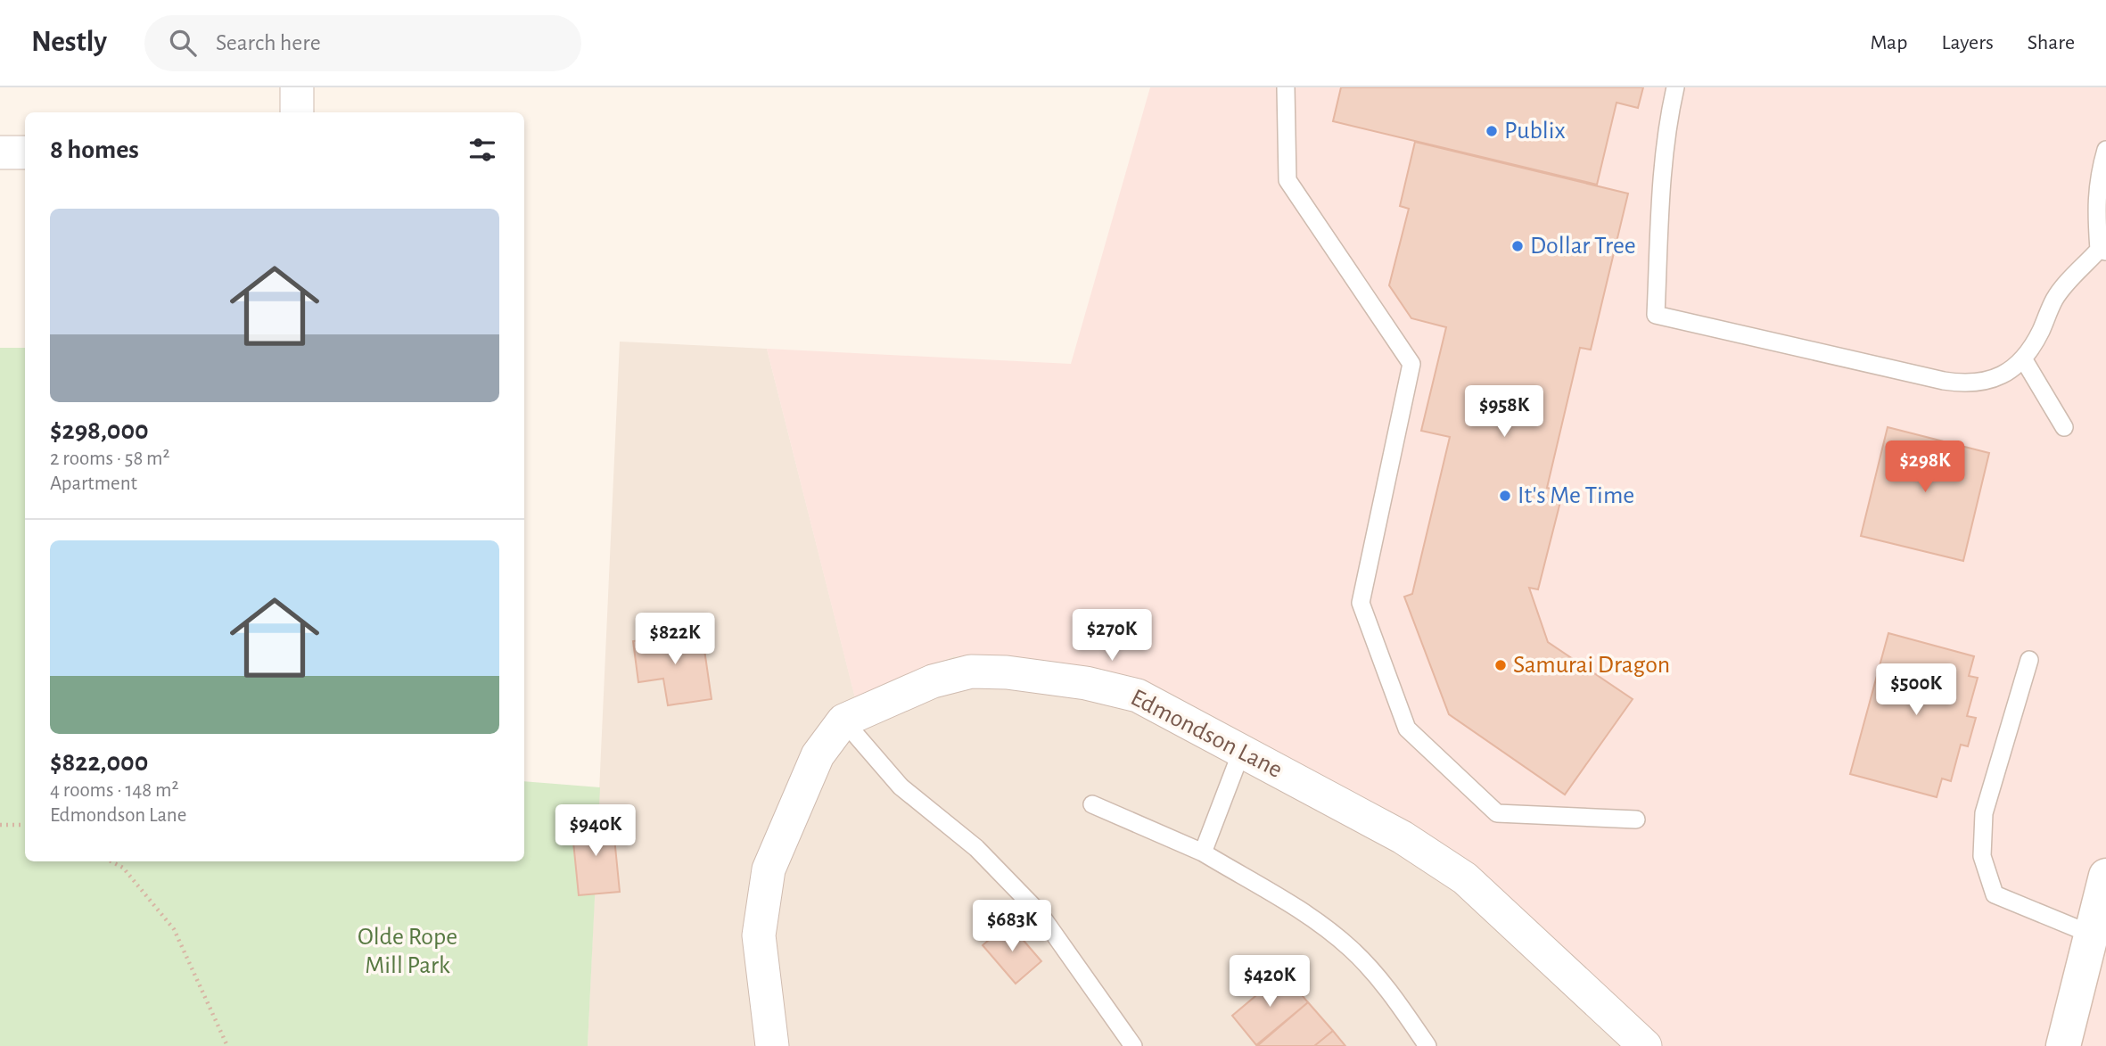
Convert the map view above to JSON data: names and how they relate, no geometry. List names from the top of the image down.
{
  "streets": {
    "street": ["Edmondson Lane"]
  },
  "parks": ["Olde Rope Mill Park"],
  "places": [
    "Publix",
    "Dollar Tree",
    "It's Me Time",
    "Samurai Dragon"
  ],
  "page": {
    "header": "Nestly",
    "search": "Search here",
    "nav": ["Map", "Layers", "Share"],
    "heading": "8 homes",
    "list": [
      {
        "name": "$298,000",
        "note": "2 rooms · 58 m² · Apartment"
      },
      {
        "name": "$822,000",
        "note": "4 rooms · 148 m² · Edmondson Lane"
      }
    ],
    "price": [
      "$958K",
      "$298K",
      "$270K",
      "$822K",
      "$500K",
      "$940K",
      "$683K",
      "$420K"
    ]
  }
}
